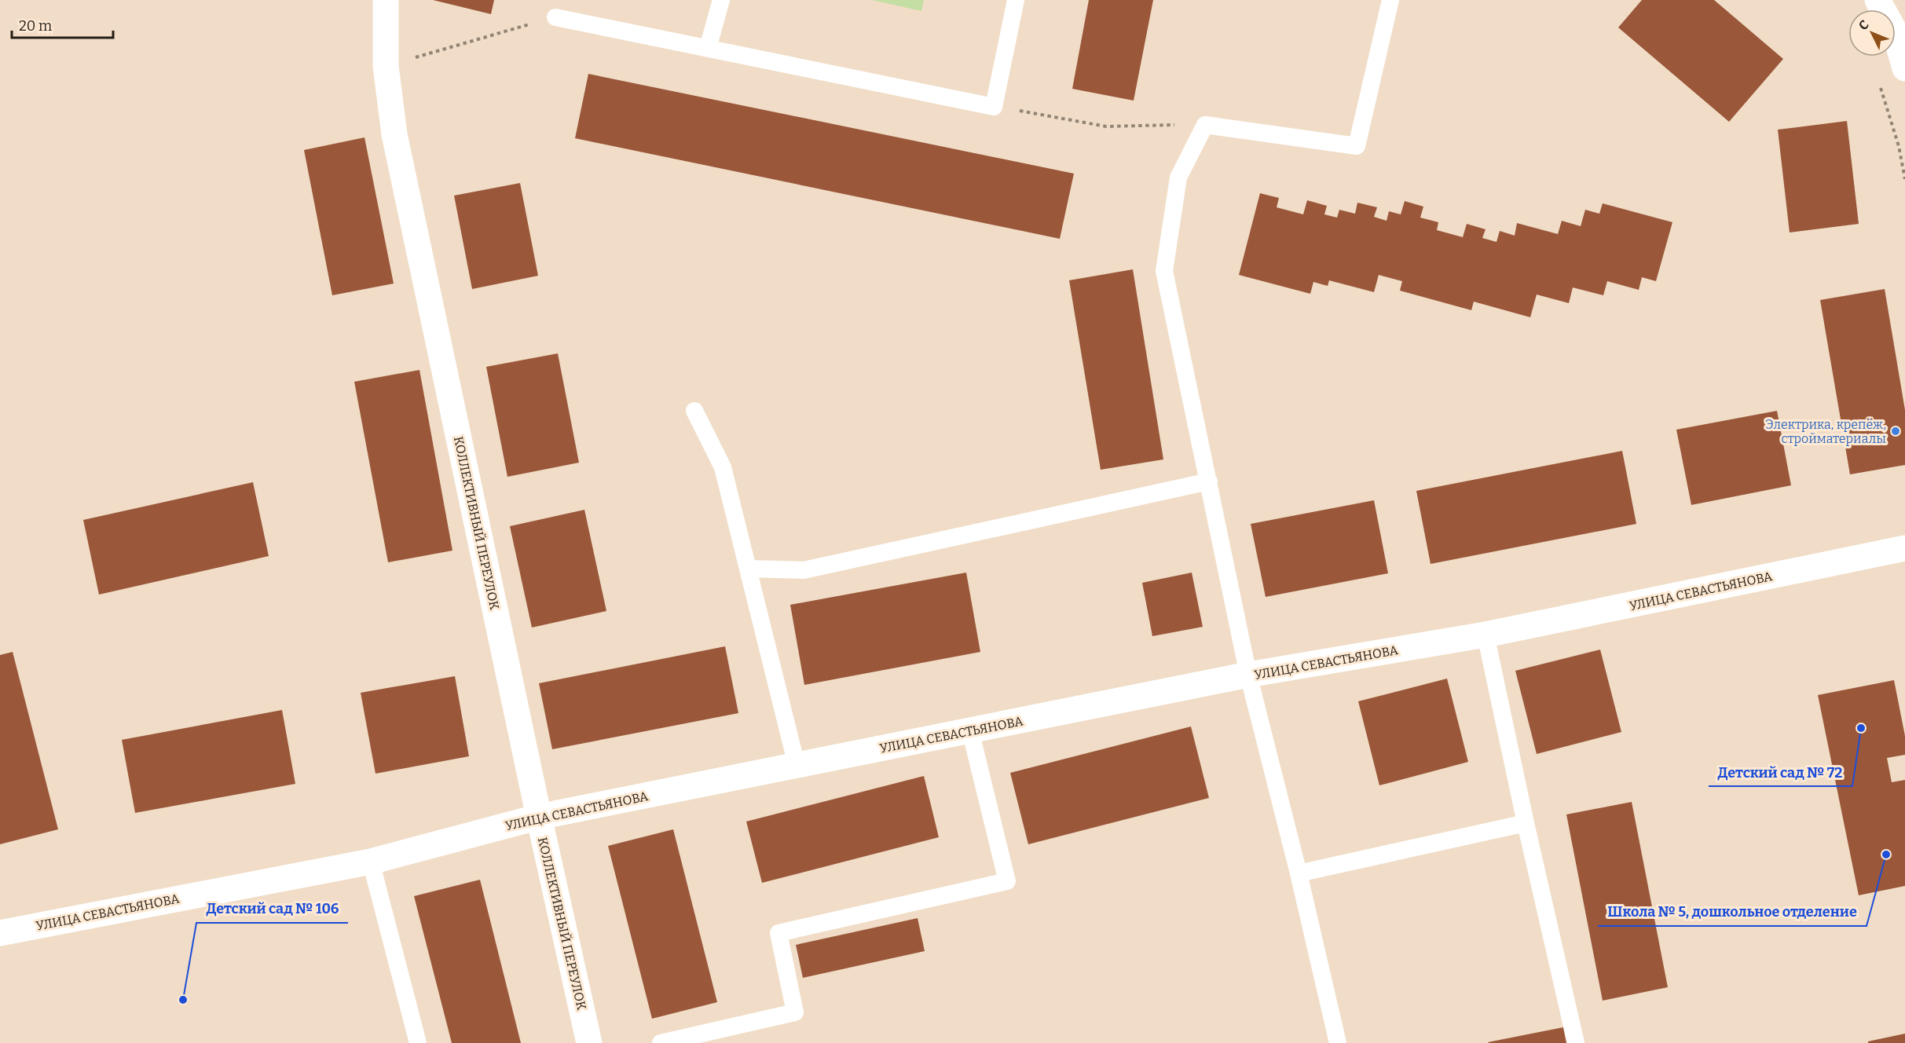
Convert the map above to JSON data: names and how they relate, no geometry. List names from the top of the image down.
{
  "streets": {
    "street": ["КОЛЛЕКТИВНЫЙ ПЕРЕУЛОК", "УЛИЦА СЕВАСТЬЯНОВА"]
  },
  "crossings": [
    ["КОЛЛЕКТИВНЫЙ ПЕРЕУЛОК", "УЛИЦА СЕВАСТЬЯНОВА"]
  ],
  "places": [
    "Электрика, крепёж, стройматериалы",
    "Детский сад № 72",
    "Школа № 5, дошкольное отделение",
    "Детский сад № 106"
  ],
  "scale_bar": "20 m",
  "north": "top left"
}
